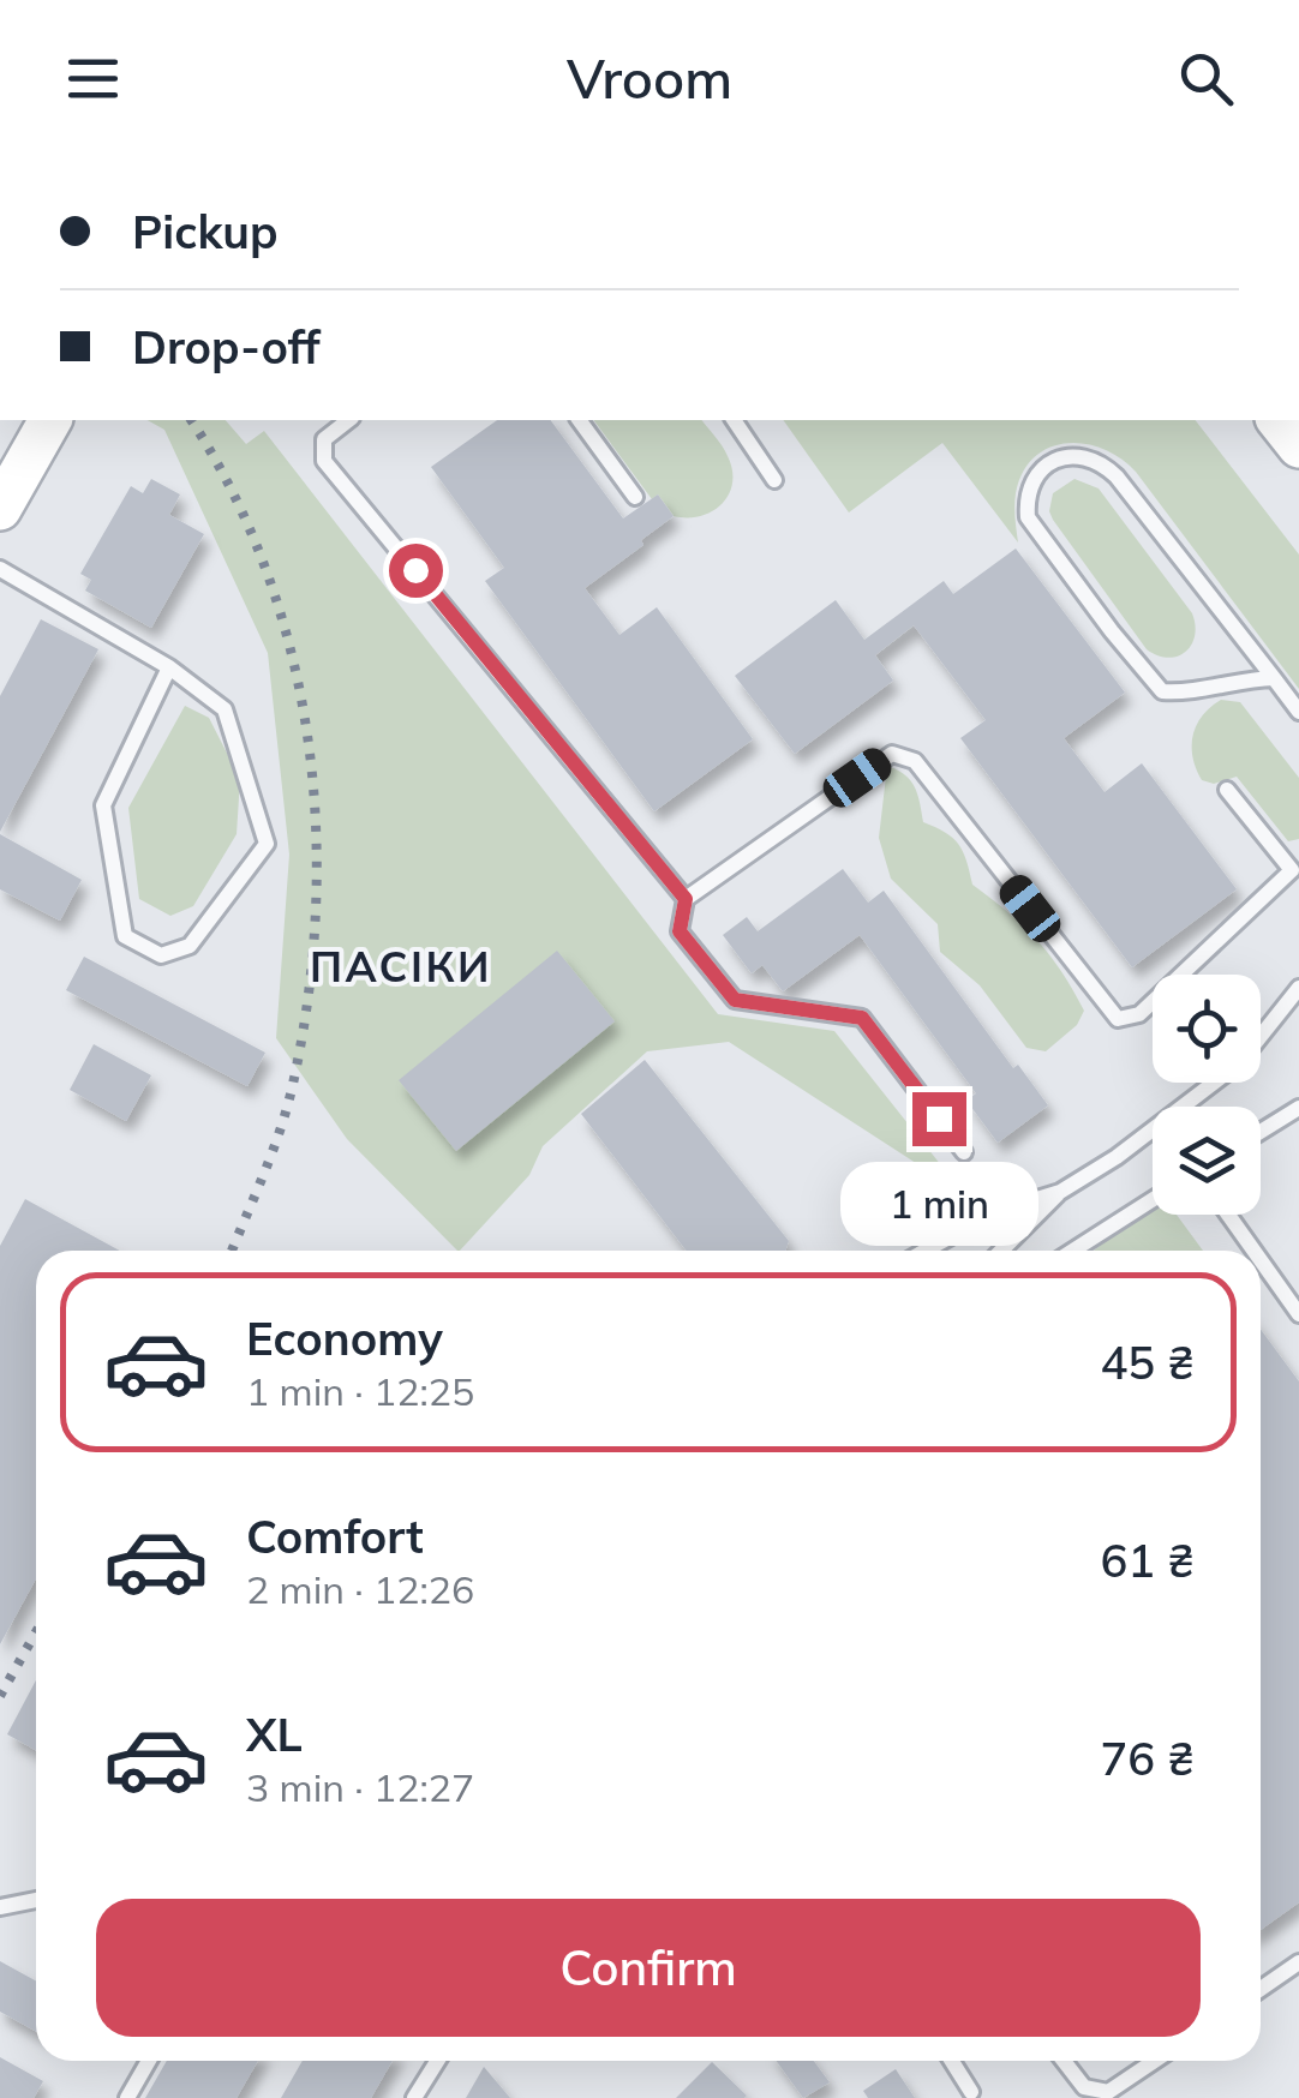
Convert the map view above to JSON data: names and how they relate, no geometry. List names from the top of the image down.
{
  "districts": ["ПАСІКИ"],
  "page": {
    "header": "Vroom",
    "banner": ["Pickup", "Drop-off"],
    "bubble": "1 min",
    "list": [
      {
        "name": "Economy",
        "note": "1 min · 12:25",
        "value": "45 ₴"
      },
      {
        "name": "Comfort",
        "note": "2 min · 12:26",
        "value": "61 ₴"
      },
      {
        "name": "XL",
        "note": "3 min · 12:27",
        "value": "76 ₴"
      }
    ],
    "buttons": "Confirm"
  }
}
